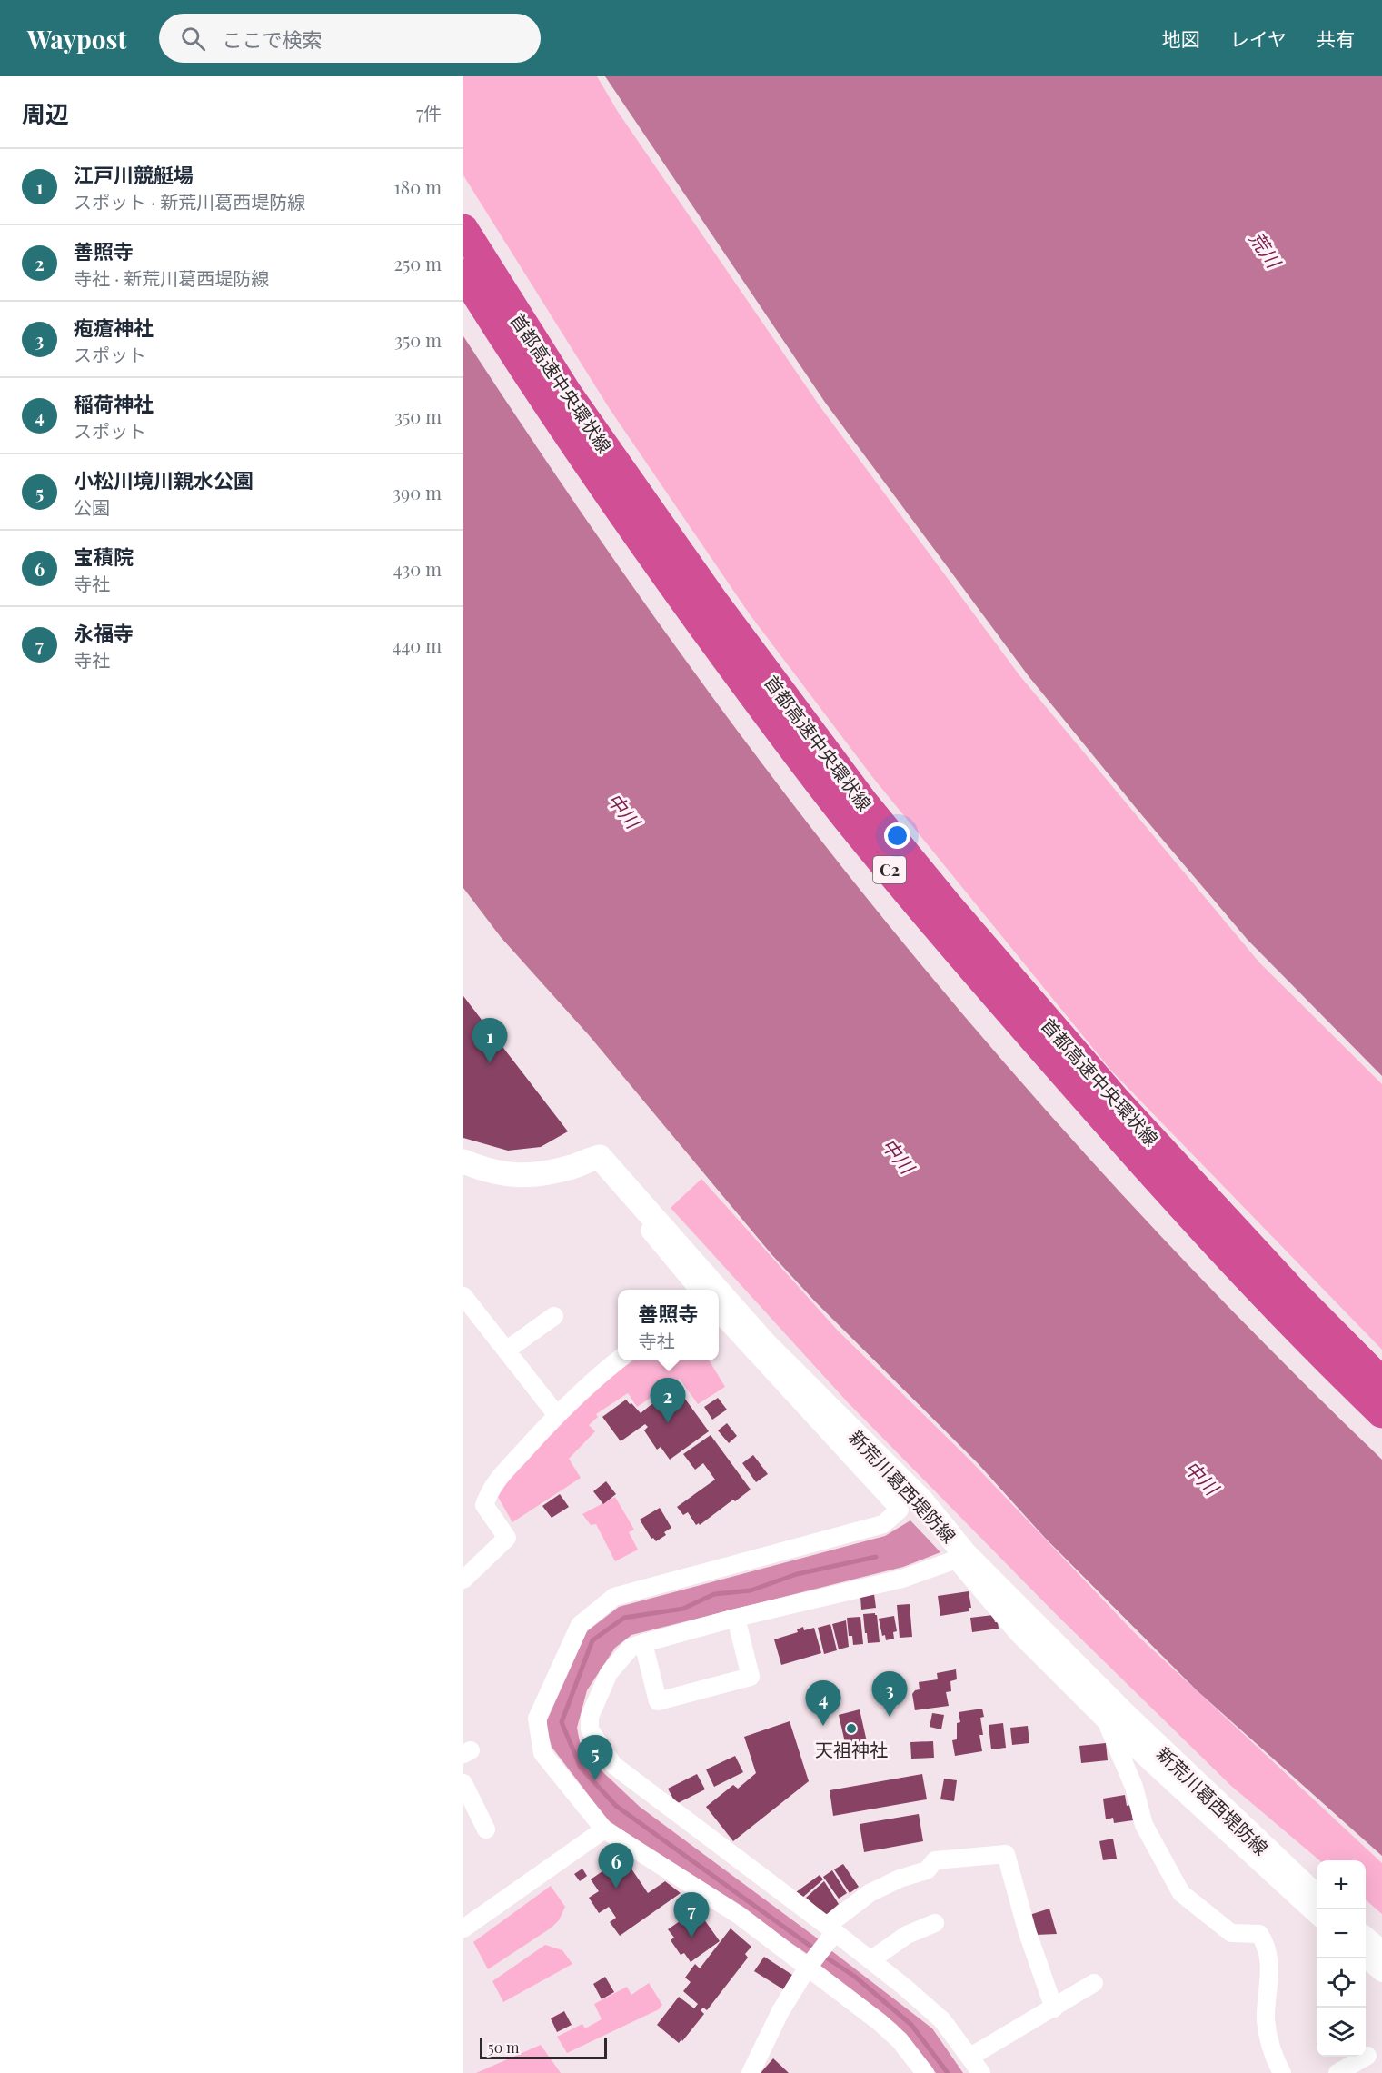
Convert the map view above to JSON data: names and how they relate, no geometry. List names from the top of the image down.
{
  "streets": {
    "highway": ["首都高速中央環状線", "C2"],
    "main road": ["新荒川葛西堤防線"]
  },
  "water": ["荒川", "中川"],
  "places": ["天祖神社"],
  "scale_bar": "50 m",
  "page": {
    "header": "Waypost",
    "search": "ここで検索",
    "nav": ["地図", "レイヤ", "共有"],
    "heading": ["周辺", "7件"],
    "list": [
      {
        "mark": "1",
        "name": "江戸川競艇場",
        "note": "スポット · 新荒川葛西堤防線",
        "value": "180 m"
      },
      {
        "mark": "2",
        "name": "善照寺",
        "note": "寺社 · 新荒川葛西堤防線",
        "value": "250 m"
      },
      {
        "mark": "3",
        "name": "疱瘡神社",
        "note": "スポット",
        "value": "350 m"
      },
      {
        "mark": "4",
        "name": "稲荷神社",
        "note": "スポット",
        "value": "350 m"
      },
      {
        "mark": "5",
        "name": "小松川境川親水公園",
        "note": "公園",
        "value": "390 m"
      },
      {
        "mark": "6",
        "name": "宝積院",
        "note": "寺社",
        "value": "430 m"
      },
      {
        "mark": "7",
        "name": "永福寺",
        "note": "寺社",
        "value": "440 m"
      }
    ],
    "pins": [
      "1",
      "2",
      "3",
      "4",
      "5",
      "6",
      "7"
    ],
    "popup": ["善照寺", "寺社"],
    "map_buttons": ["+", "−"],
    "scale": "50 m"
  }
}
